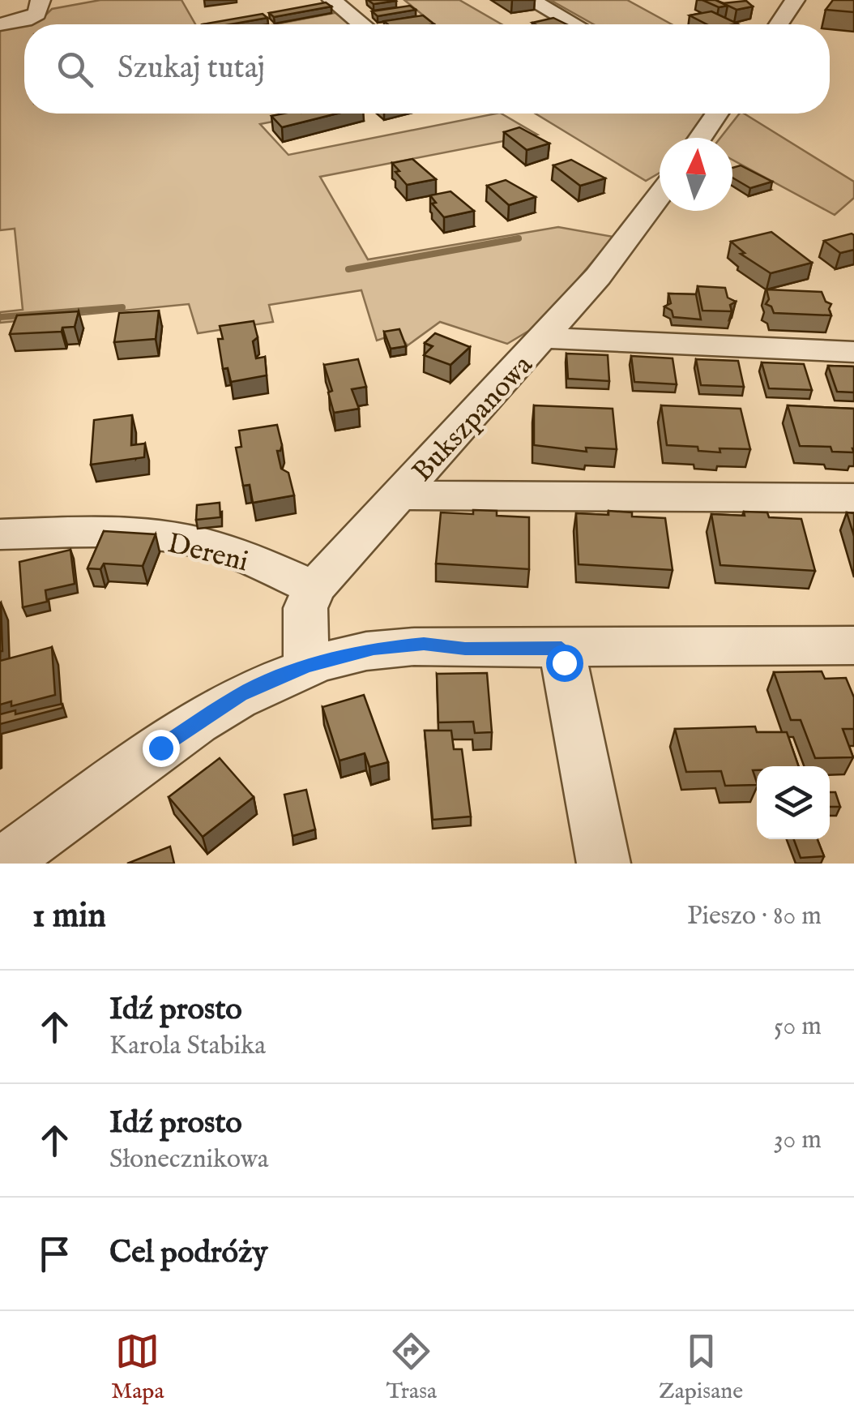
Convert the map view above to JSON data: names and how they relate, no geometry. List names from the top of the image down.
{
  "streets": {
    "street": ["Bukszpanowa", "Dereni"]
  },
  "crossings": [
    ["Bukszpanowa", "Dereni"]
  ],
  "north": "top",
  "page": {
    "search": "Szukaj tutaj",
    "heading": ["1 min", "Pieszo · 80 m"],
    "list": [
      ["Idź prosto", "Karola Stabika", "50 m"],
      ["Idź prosto", "Słonecznikowa", "30 m"],
      "Cel podróży"
    ],
    "nav": ["Mapa", "Trasa", "Zapisane"]
  }
}
